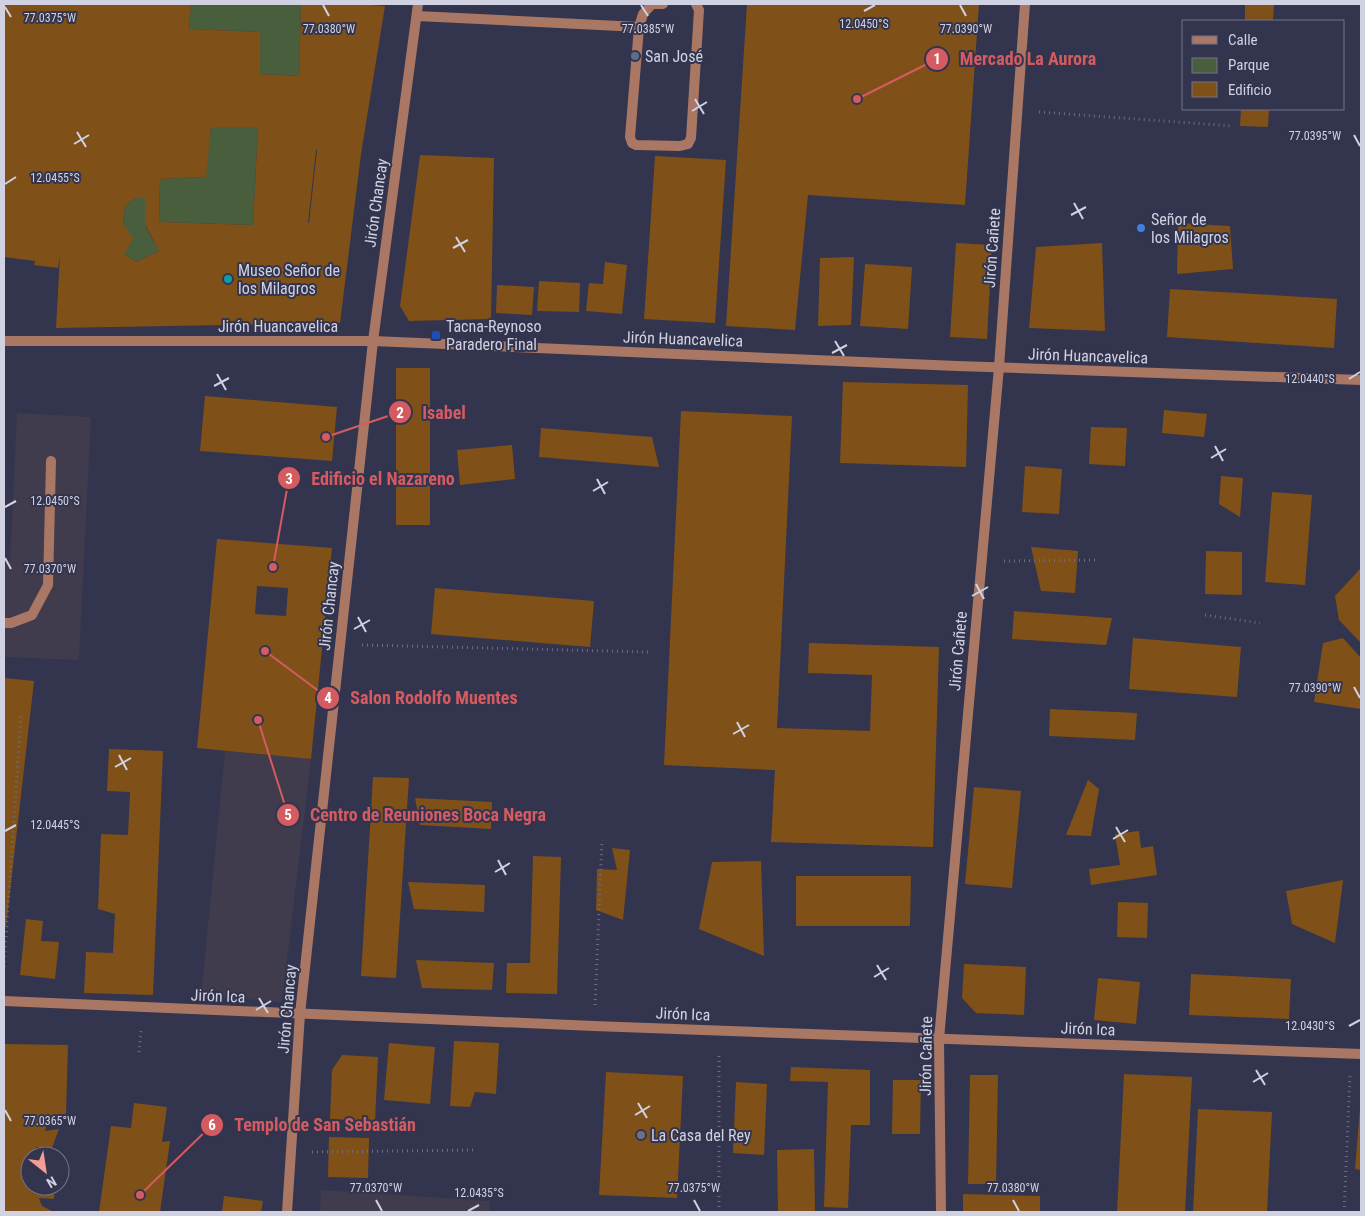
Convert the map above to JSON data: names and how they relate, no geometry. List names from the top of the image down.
{
  "streets": {
    "street": [
      "Jirón Chancay",
      "Jirón Cañete",
      "Jirón Huancavelica",
      "Jirón Ica"
    ]
  },
  "crossings": [
    ["Jirón Chancay", "Jirón Huancavelica"],
    ["Jirón Chancay", "Jirón Ica"],
    ["Jirón Cañete", "Jirón Huancavelica"],
    ["Jirón Cañete", "Jirón Ica"]
  ],
  "places": {
    "other": [
      "San José",
      "Mercado La Aurora",
      "Señor de los Milagros",
      "Museo Señor de los Milagros",
      "Isabel",
      "Edificio el Nazareno",
      "Salon Rodolfo Muentes",
      "Centro de Reuniones Boca Negra",
      "La Casa del Rey",
      "Templo de San Sebastián"
    ],
    "transit": ["Tacna-Reynoso Paradero Final"]
  },
  "legend": ["Calle", "Parque", "Edificio"],
  "north": "bottom right",
  "coordinates": [
    "77.0375°W",
    "12.0450°S",
    "77.0390°W",
    "77.0380°W",
    "77.0385°W",
    "77.0395°W",
    "12.0455°S",
    "12.0440°S",
    "77.0370°W",
    "12.0445°S",
    "12.0430°S",
    "77.0365°W",
    "12.0435°S"
  ]
}
